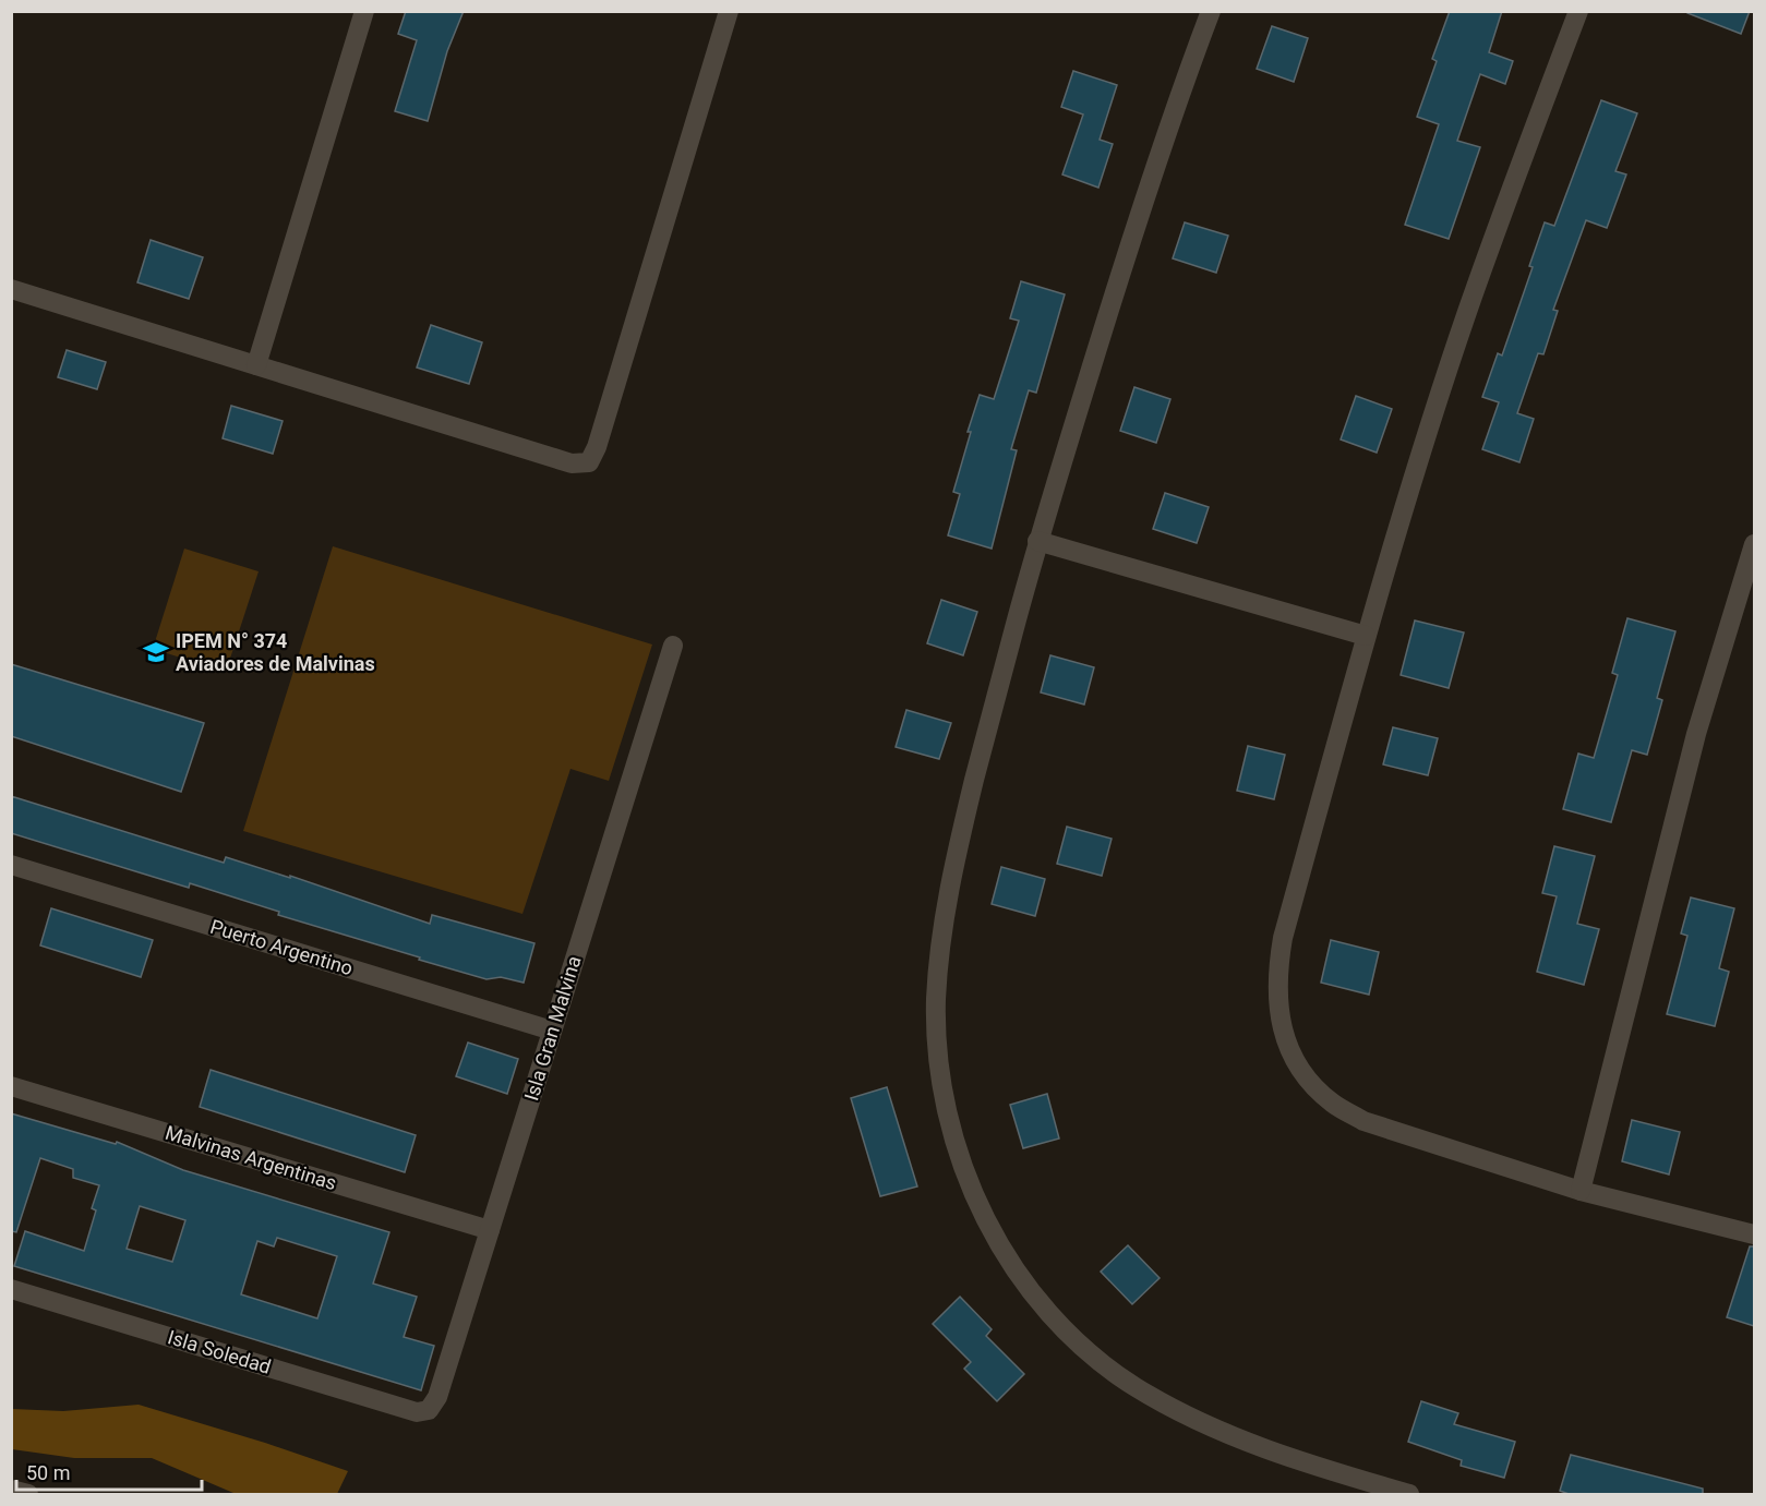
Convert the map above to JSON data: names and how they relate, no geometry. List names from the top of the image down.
{
  "streets": {
    "street": [
      "Puerto Argentino",
      "Isla Gran Malvina",
      "Malvinas Argentinas",
      "Isla Soledad"
    ]
  },
  "crossings": [
    ["Puerto Argentino", "Isla Gran Malvina"],
    ["Isla Gran Malvina", "Malvinas Argentinas"],
    ["Isla Gran Malvina", "Isla Soledad"]
  ],
  "places": {
    "school or university": ["IPEM N° 374 Aviadores de Malvinas"]
  },
  "scale_bar": "50 m"
}
